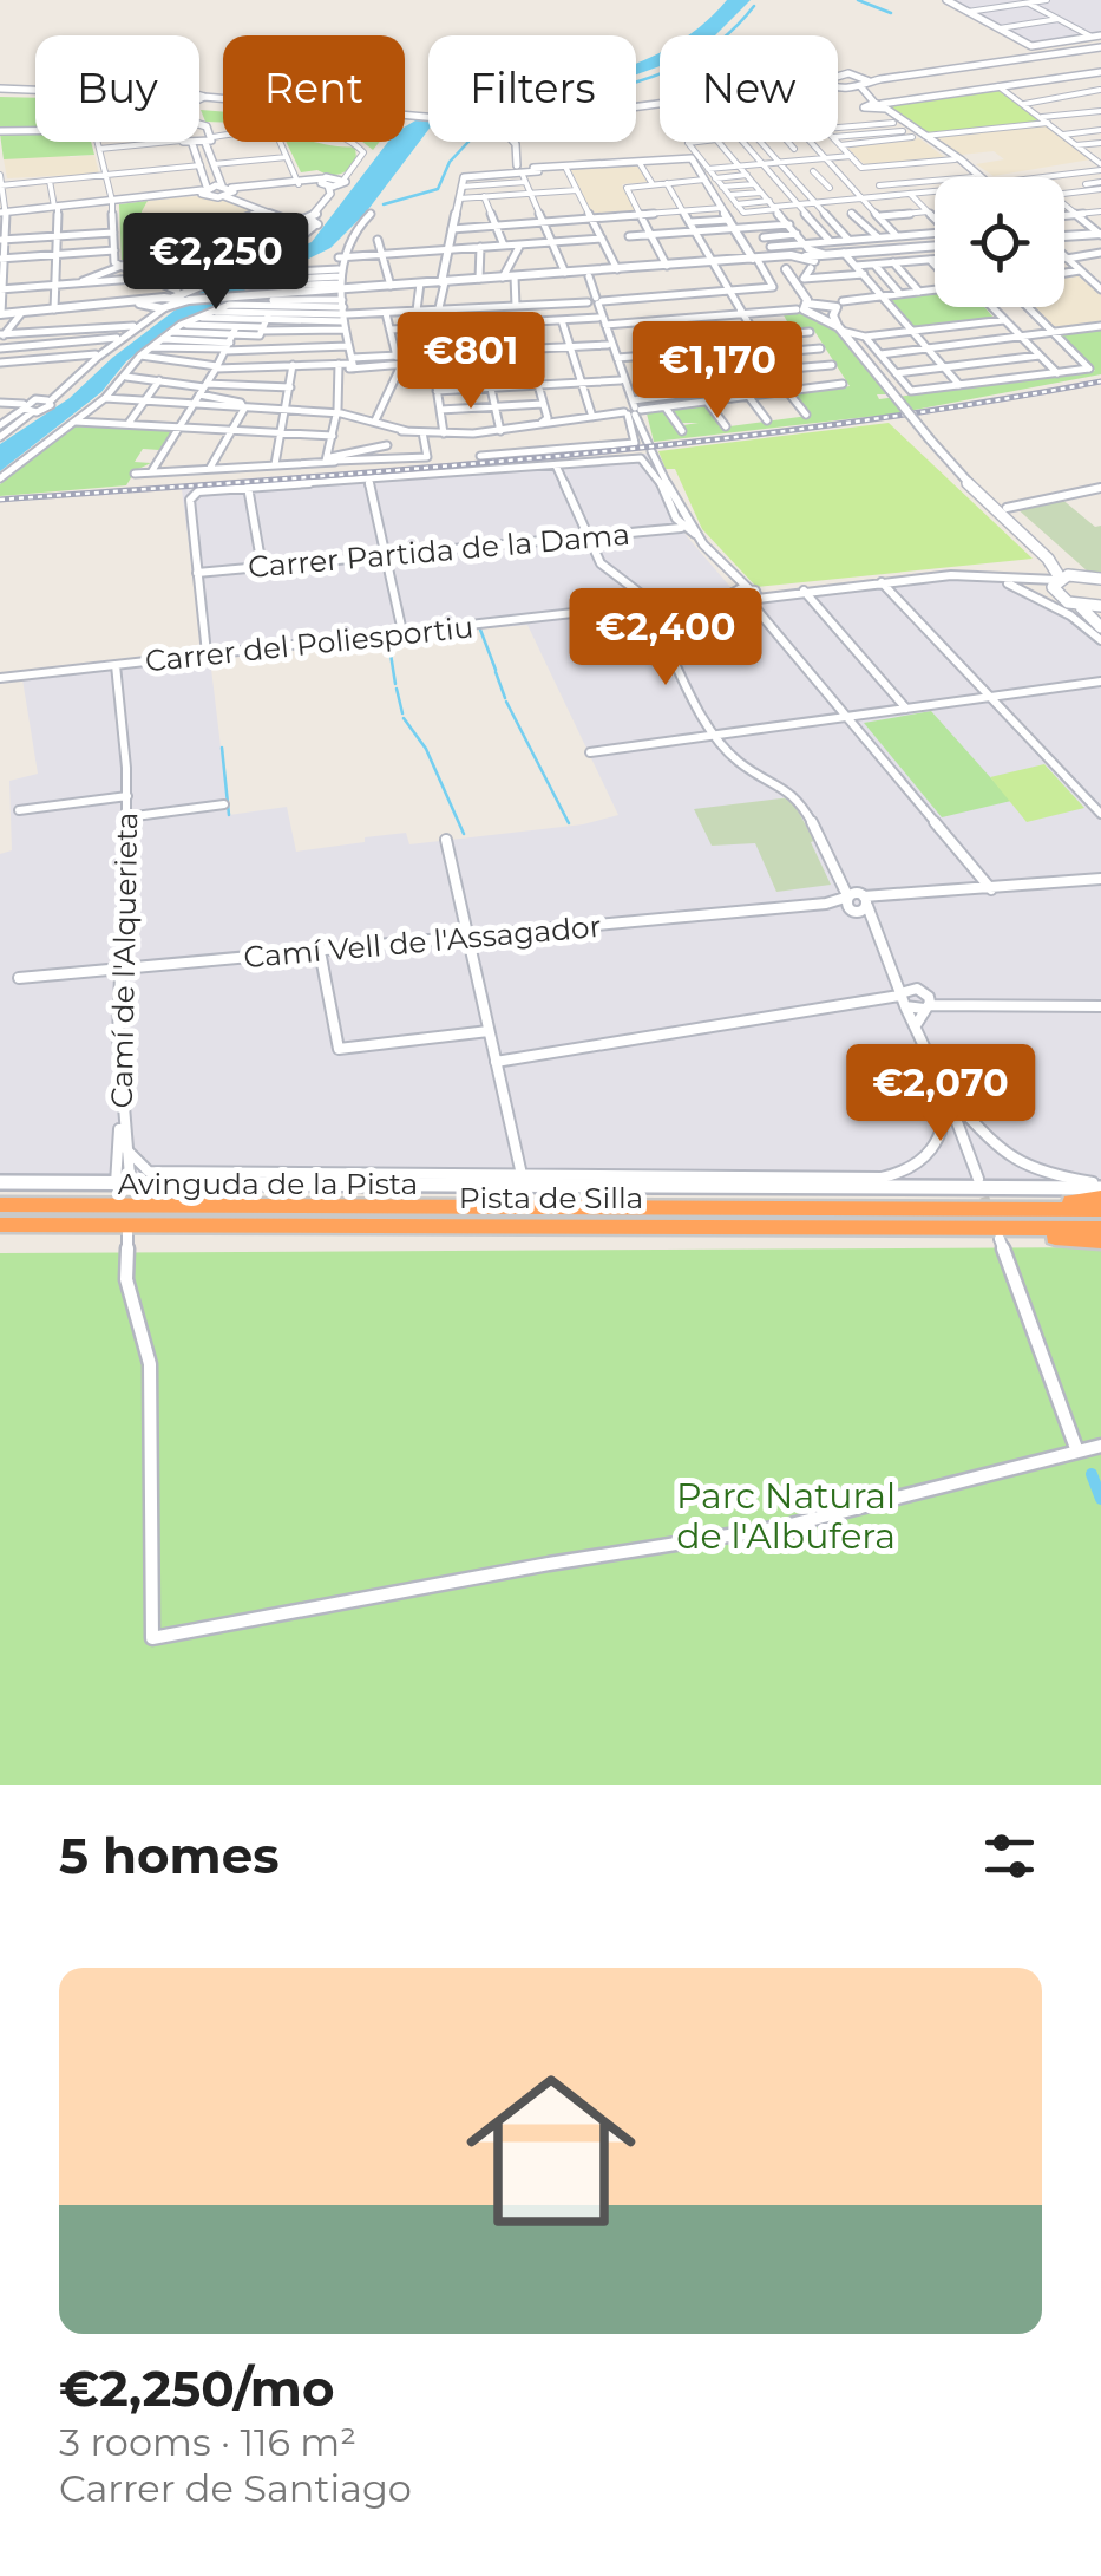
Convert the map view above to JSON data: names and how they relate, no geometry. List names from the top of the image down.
{
  "streets": {
    "highway": ["Pista de Silla"],
    "street": [
      "Carrer Partida de la Dama",
      "Carrer del Poliesportiu",
      "Camí Vell de l'Assagador",
      "Camí de l'Alquerieta",
      "Avinguda de la Pista"
    ]
  },
  "crossings": [
    ["Carrer del Poliesportiu", "Camí de l'Alquerieta"],
    ["Camí Vell de l'Assagador", "Camí de l'Alquerieta"],
    ["Camí de l'Alquerieta", "Avinguda de la Pista"]
  ],
  "parks": ["Parc Natural de l'Albufera"],
  "page": {
    "chip": [
      "Buy",
      "Rent",
      "Filters",
      "New"
    ],
    "price": [
      "€2,250",
      "€801",
      "€1,170",
      "€2,400",
      "€2,070"
    ],
    "heading": "5 homes",
    "list": [
      {
        "name": "€2,250/mo",
        "note": "3 rooms · 116 m² · Carrer de Santiago"
      }
    ]
  }
}
